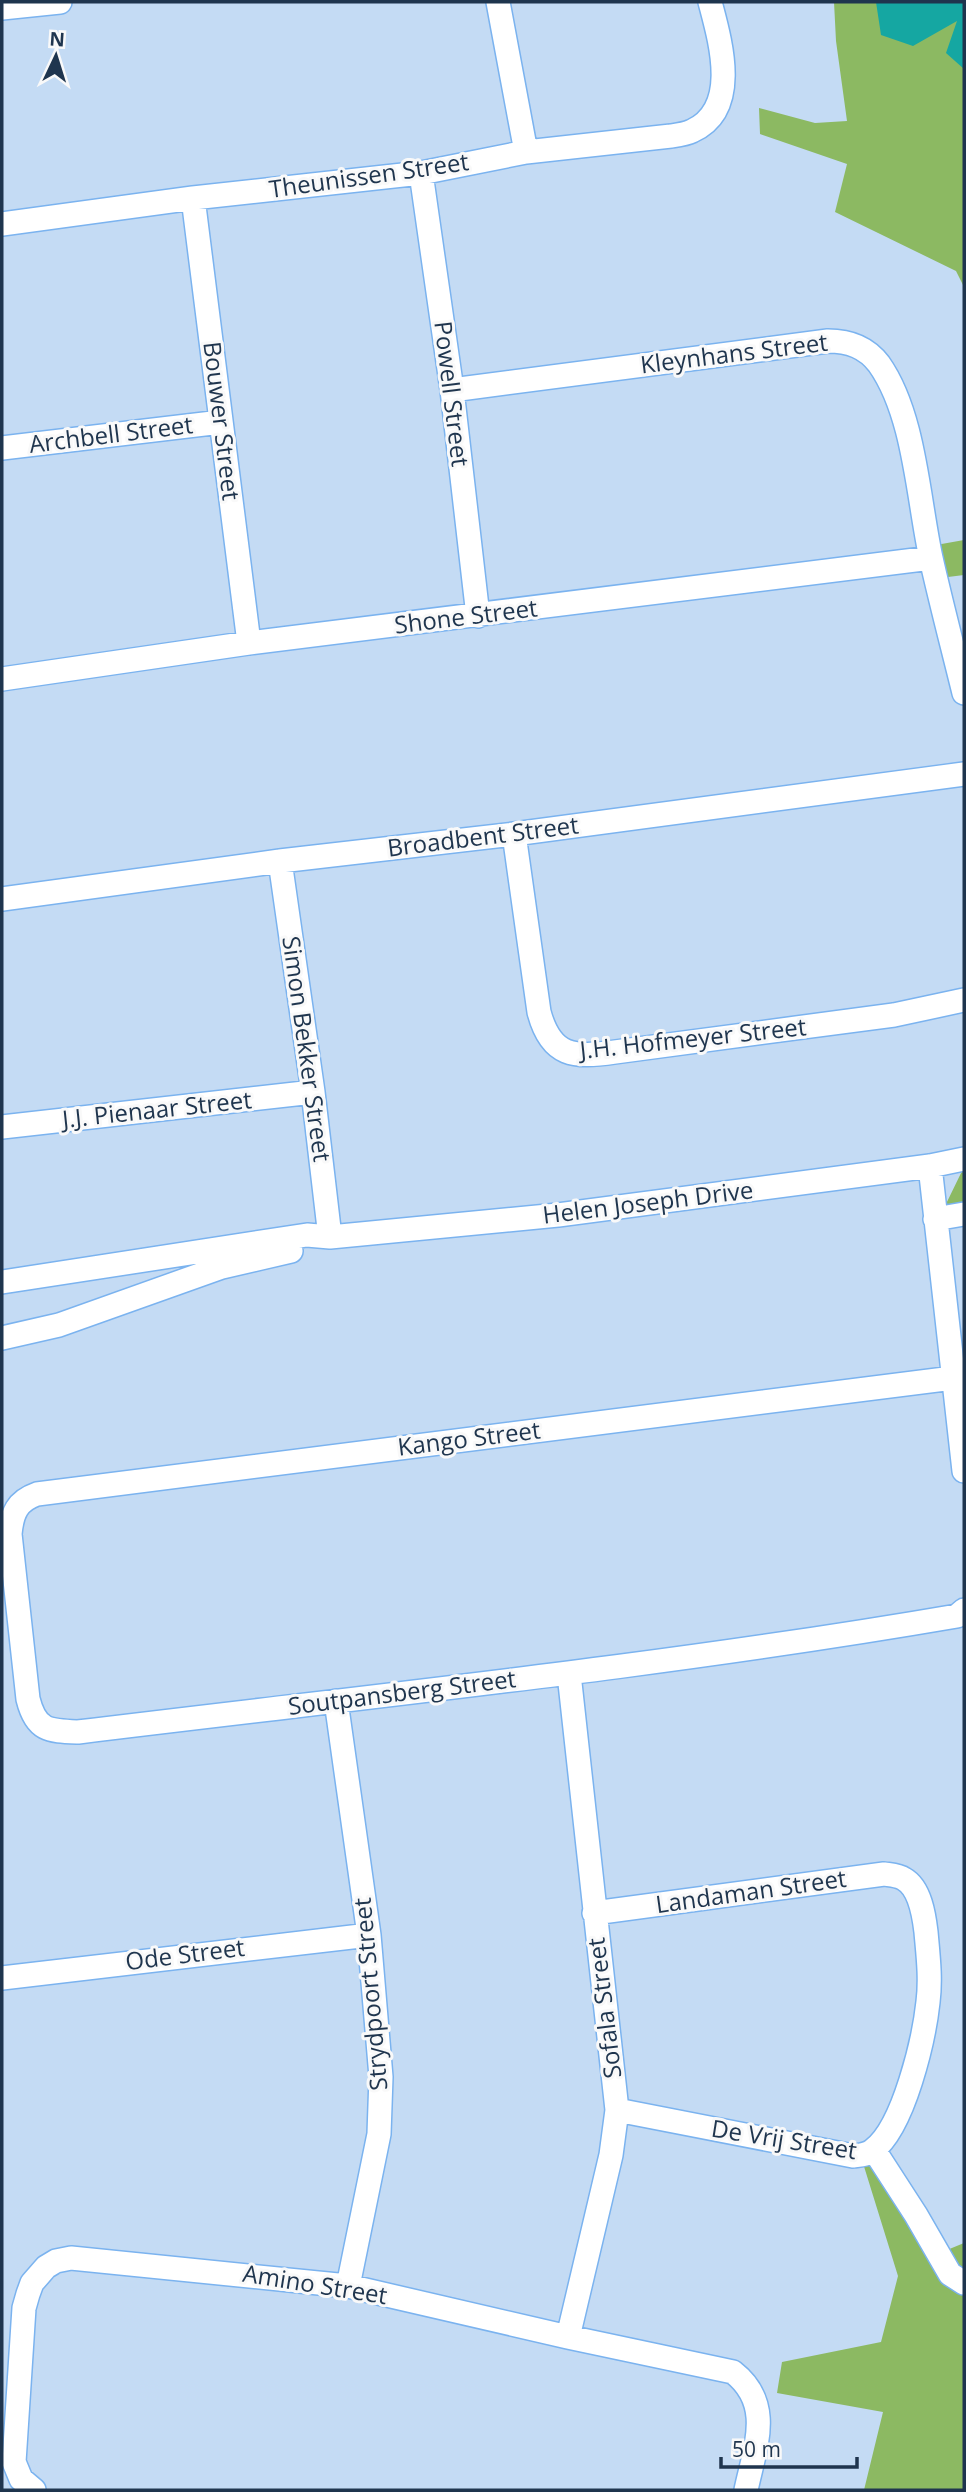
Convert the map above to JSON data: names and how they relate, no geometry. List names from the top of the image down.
{
  "streets": {
    "street": [
      "Theunissen Street",
      "Kleynhans Street",
      "Powell Street",
      "Bouwer Street",
      "Archbell Street",
      "Shone Street",
      "Broadbent Street",
      "J.H. Hofmeyer Street",
      "Simon Bekker Street",
      "J.J. Pienaar Street",
      "Helen Joseph Drive",
      "Kango Street",
      "Soutpansberg Street",
      "Landaman Street",
      "Ode Street",
      "Strydpoort Street",
      "Sofala Street",
      "De Vrij Street",
      "Amino Street"
    ]
  },
  "crossings": [
    ["Theunissen Street", "Powell Street"],
    ["Theunissen Street", "Bouwer Street"],
    ["Kleynhans Street", "Powell Street"],
    ["Kleynhans Street", "Shone Street"],
    ["Powell Street", "Shone Street"],
    ["Bouwer Street", "Archbell Street"],
    ["Bouwer Street", "Shone Street"],
    ["Broadbent Street", "J.H. Hofmeyer Street"],
    ["Broadbent Street", "Simon Bekker Street"],
    ["Simon Bekker Street", "J.J. Pienaar Street"],
    ["Simon Bekker Street", "Helen Joseph Drive"],
    ["Kango Street", "Soutpansberg Street"],
    ["Soutpansberg Street", "Strydpoort Street"],
    ["Soutpansberg Street", "Sofala Street"],
    ["Landaman Street", "Sofala Street"],
    ["Landaman Street", "De Vrij Street"],
    ["Ode Street", "Strydpoort Street"],
    ["Strydpoort Street", "Amino Street"],
    ["Sofala Street", "De Vrij Street"],
    ["Sofala Street", "Amino Street"]
  ],
  "scale_bar": "50 m",
  "north": "top"
}
